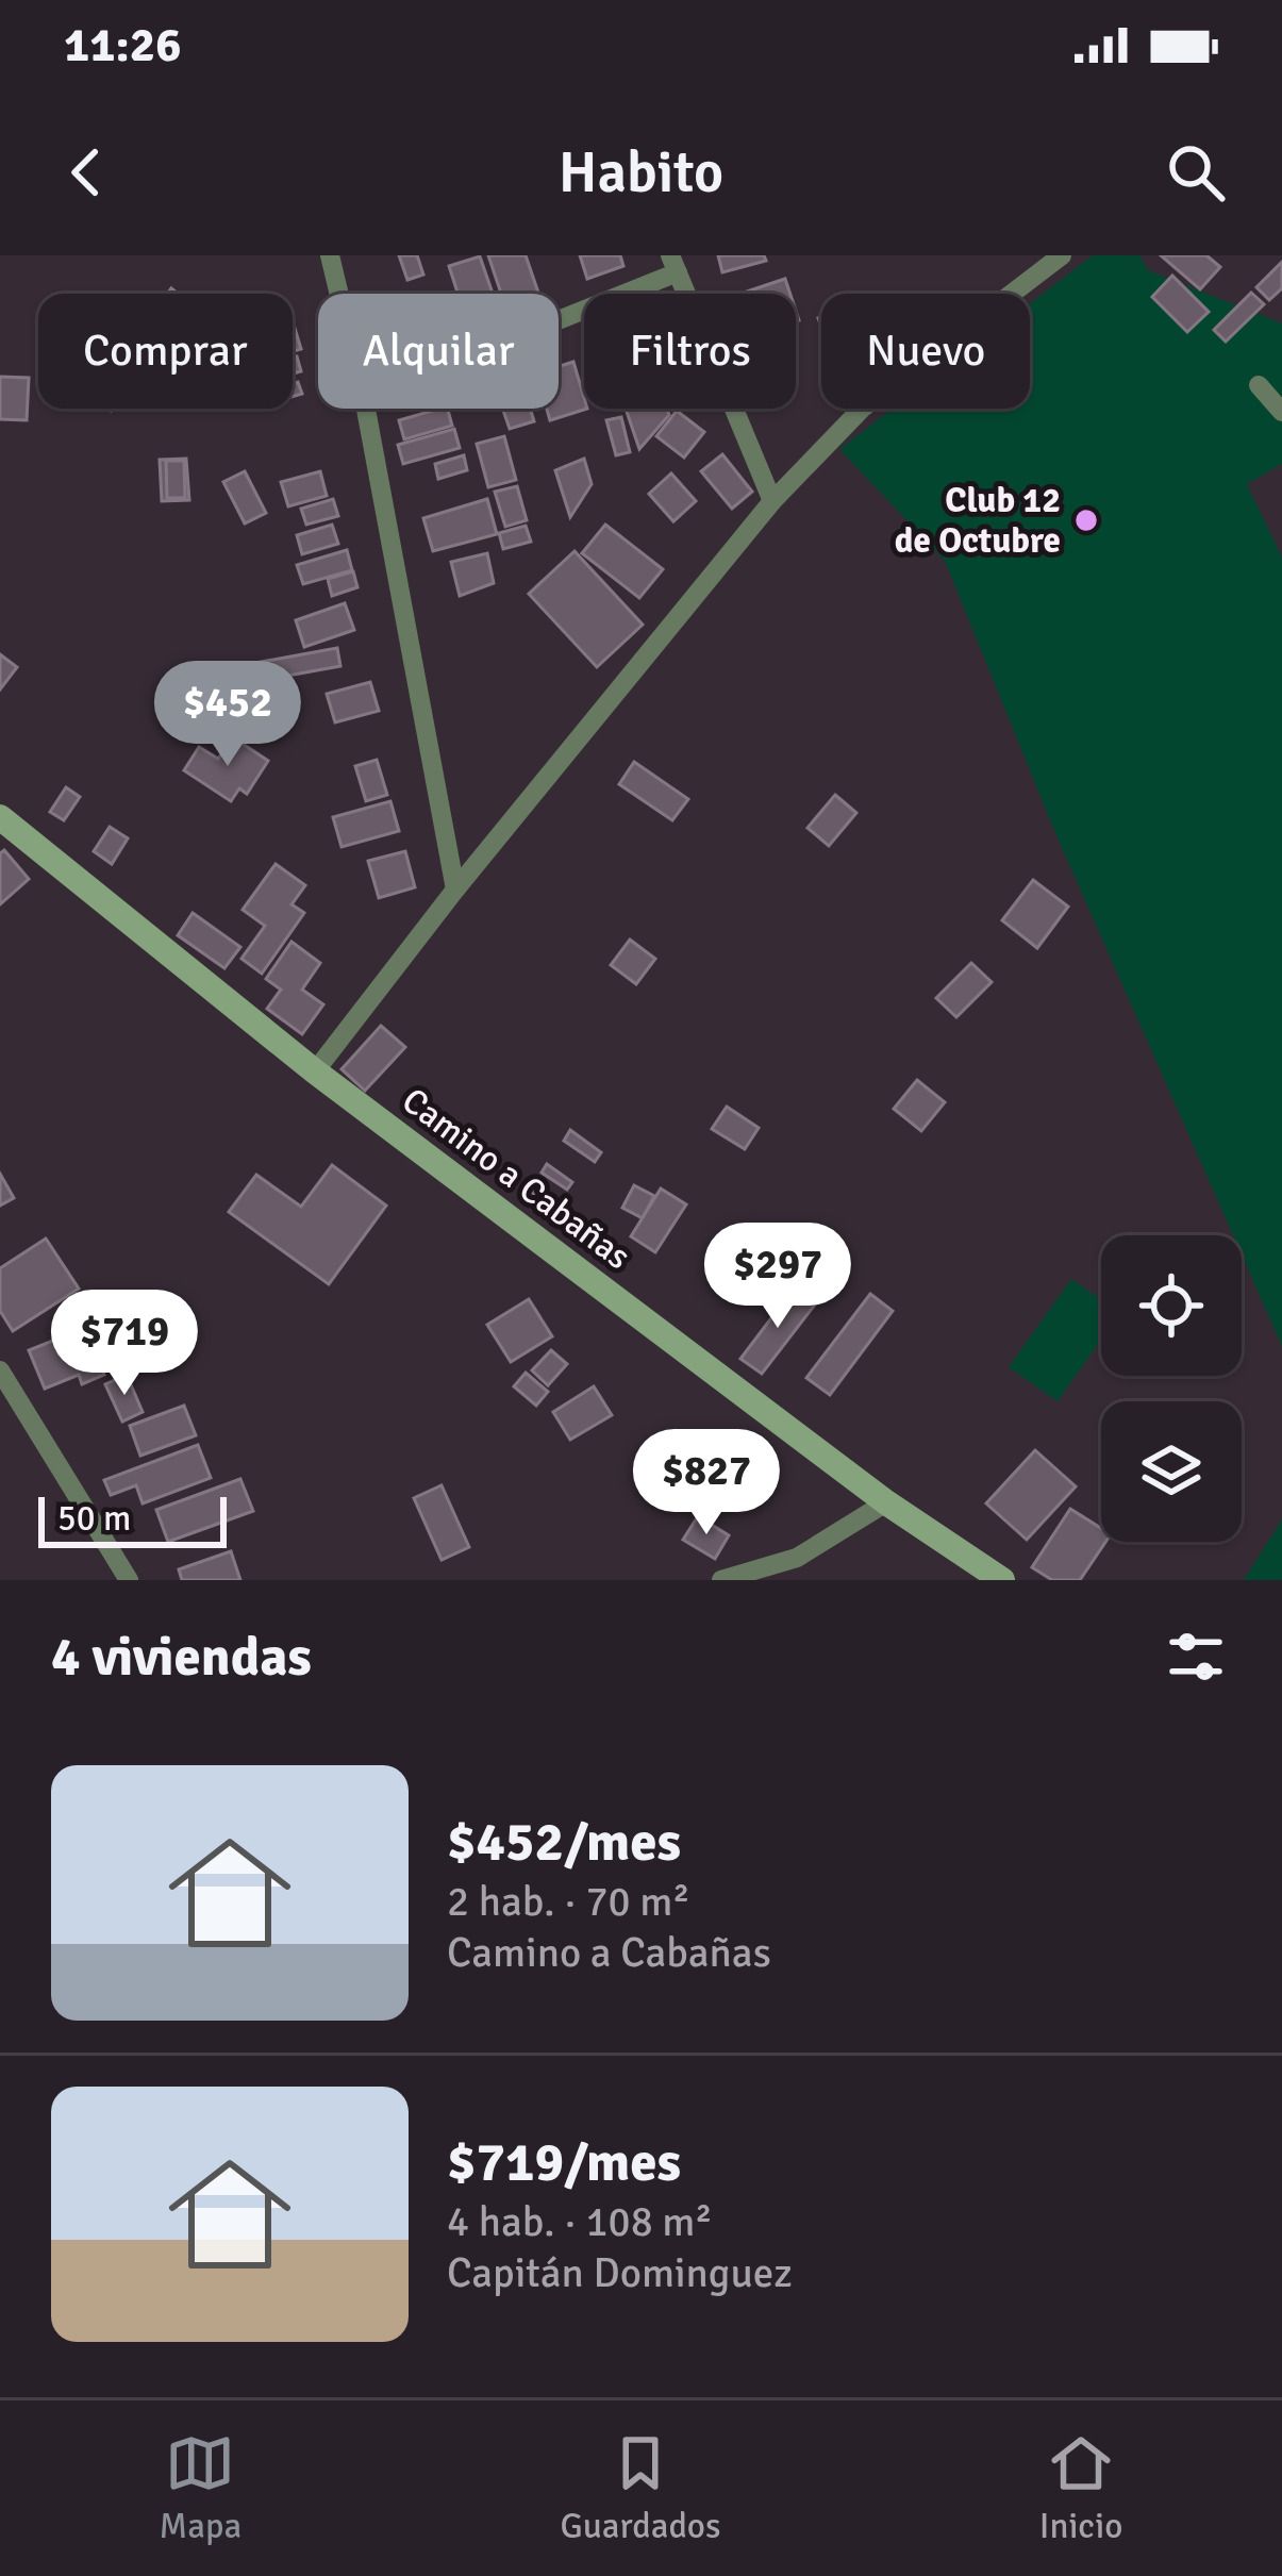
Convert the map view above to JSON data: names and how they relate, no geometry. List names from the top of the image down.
{
  "streets": {
    "street": ["Camino a Cabañas"]
  },
  "places": ["Club 12 de Octubre"],
  "scale_bar": "50 m",
  "page": {
    "status": "11:26",
    "header": "Habito",
    "chip": [
      "Comprar",
      "Alquilar",
      "Filtros",
      "Nuevo"
    ],
    "price": [
      "$452",
      "$297",
      "$719",
      "$827"
    ],
    "scale": "50 m",
    "heading": "4 viviendas",
    "list": [
      {
        "name": "$452/mes",
        "note": "2 hab. · 70 m² · Camino a Cabañas"
      },
      {
        "name": "$719/mes",
        "note": "4 hab. · 108 m² · Capitán Dominguez"
      }
    ],
    "tabs": ["Mapa", "Guardados", "Inicio"]
  }
}
